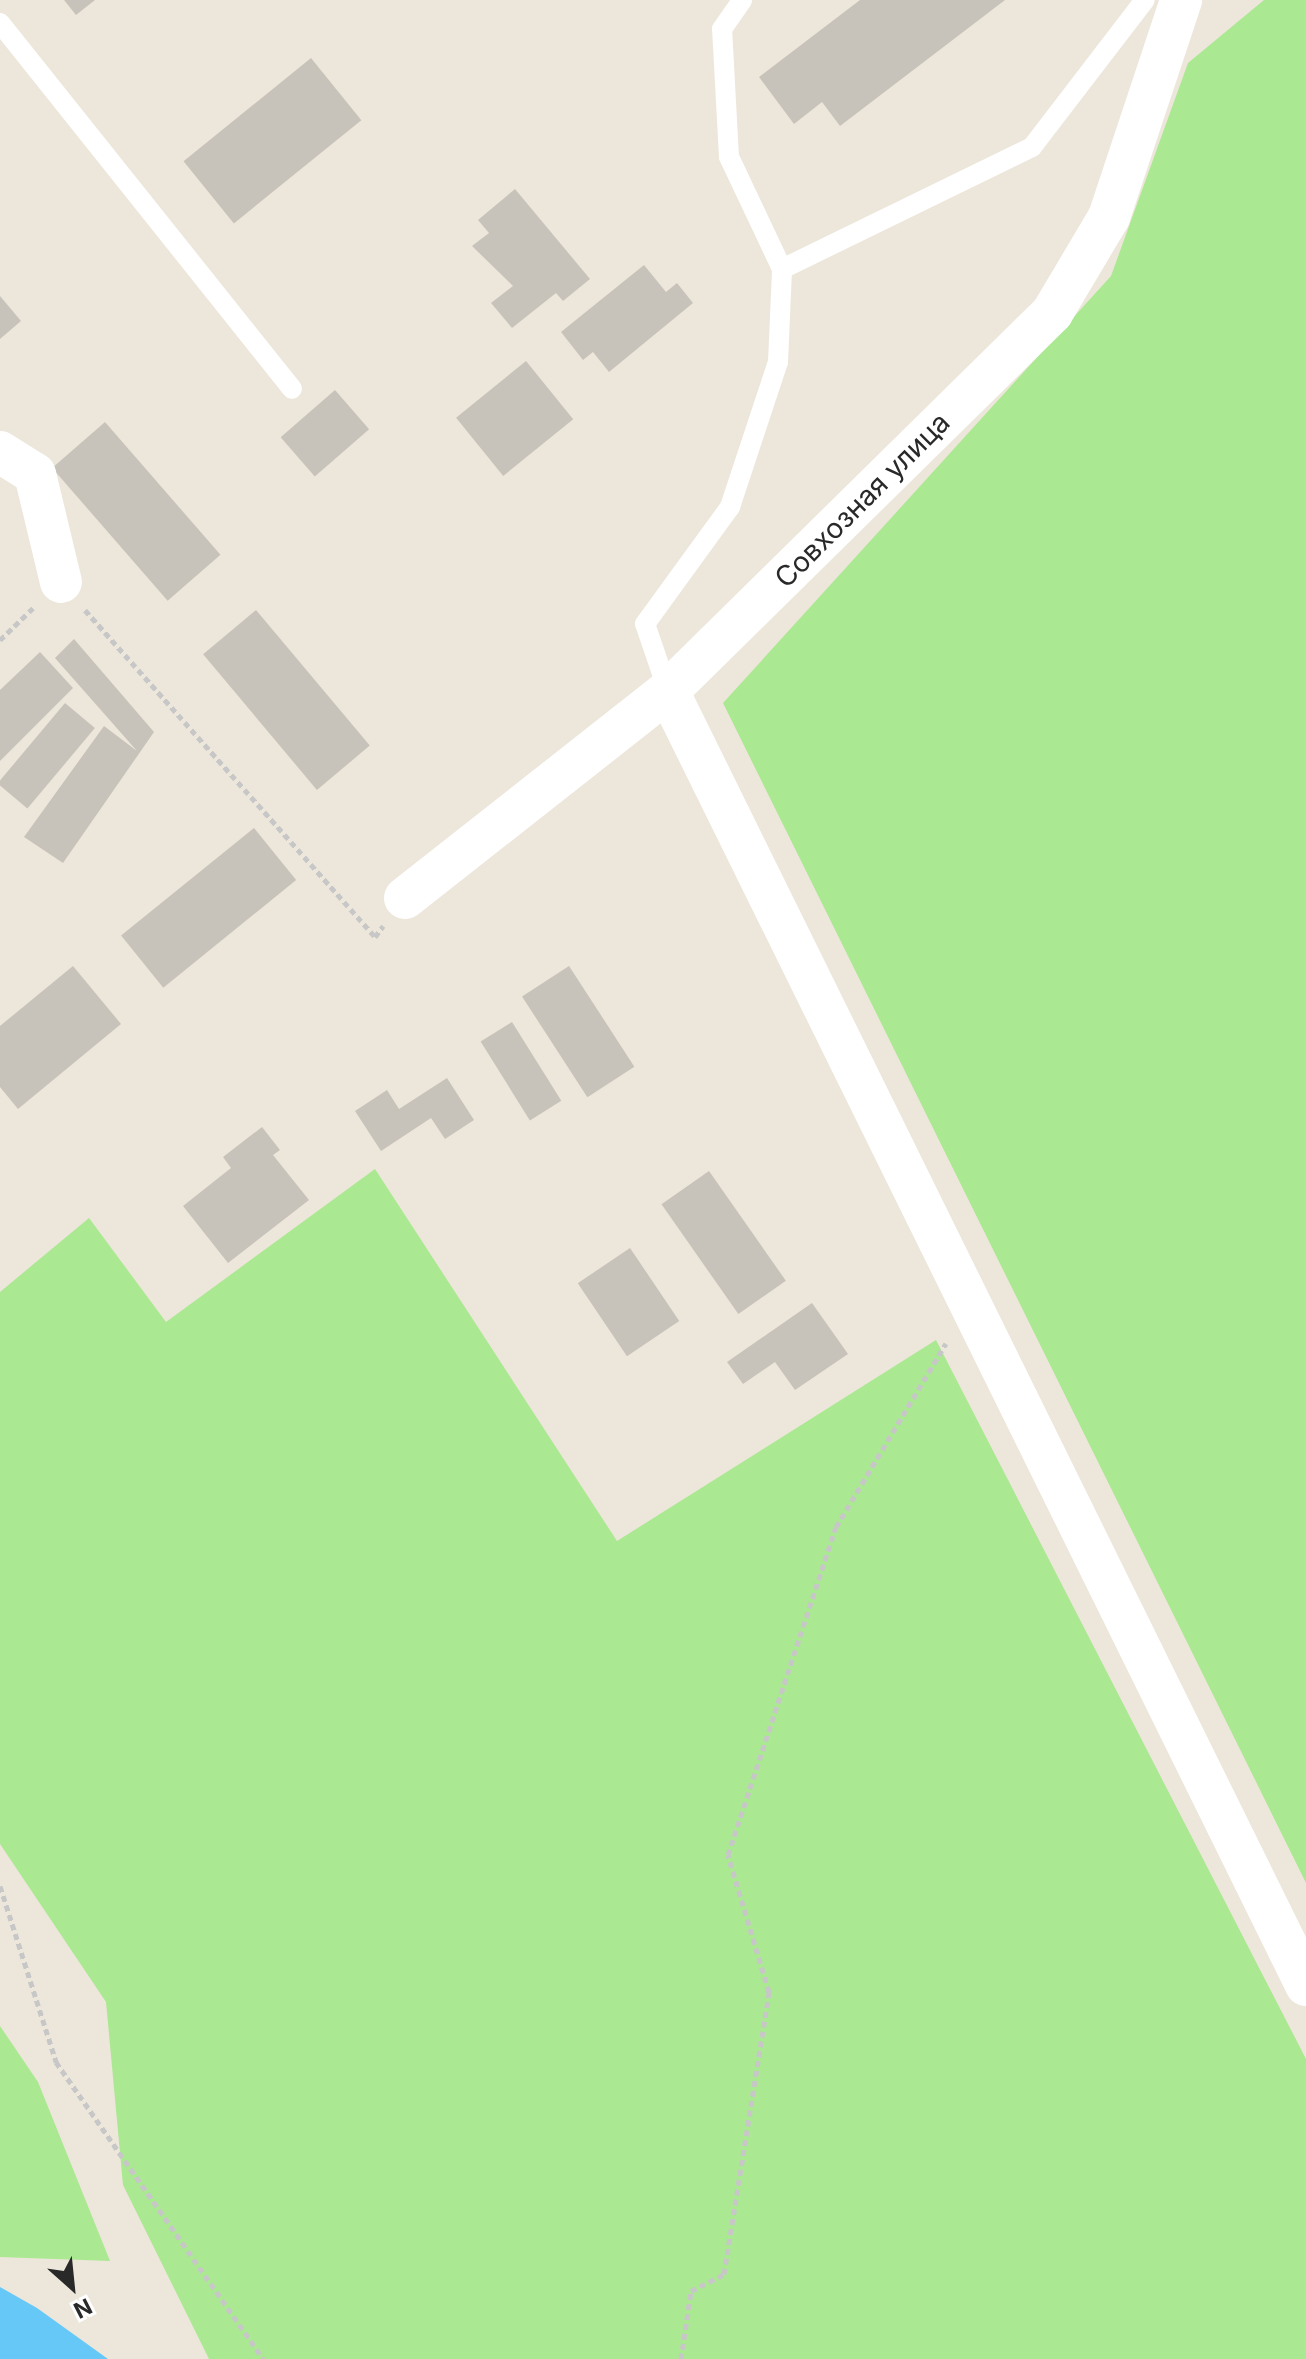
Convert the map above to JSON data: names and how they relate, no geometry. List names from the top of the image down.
{
  "streets": {
    "street": ["Совхозная улица"]
  },
  "north": "bottom right"
}
